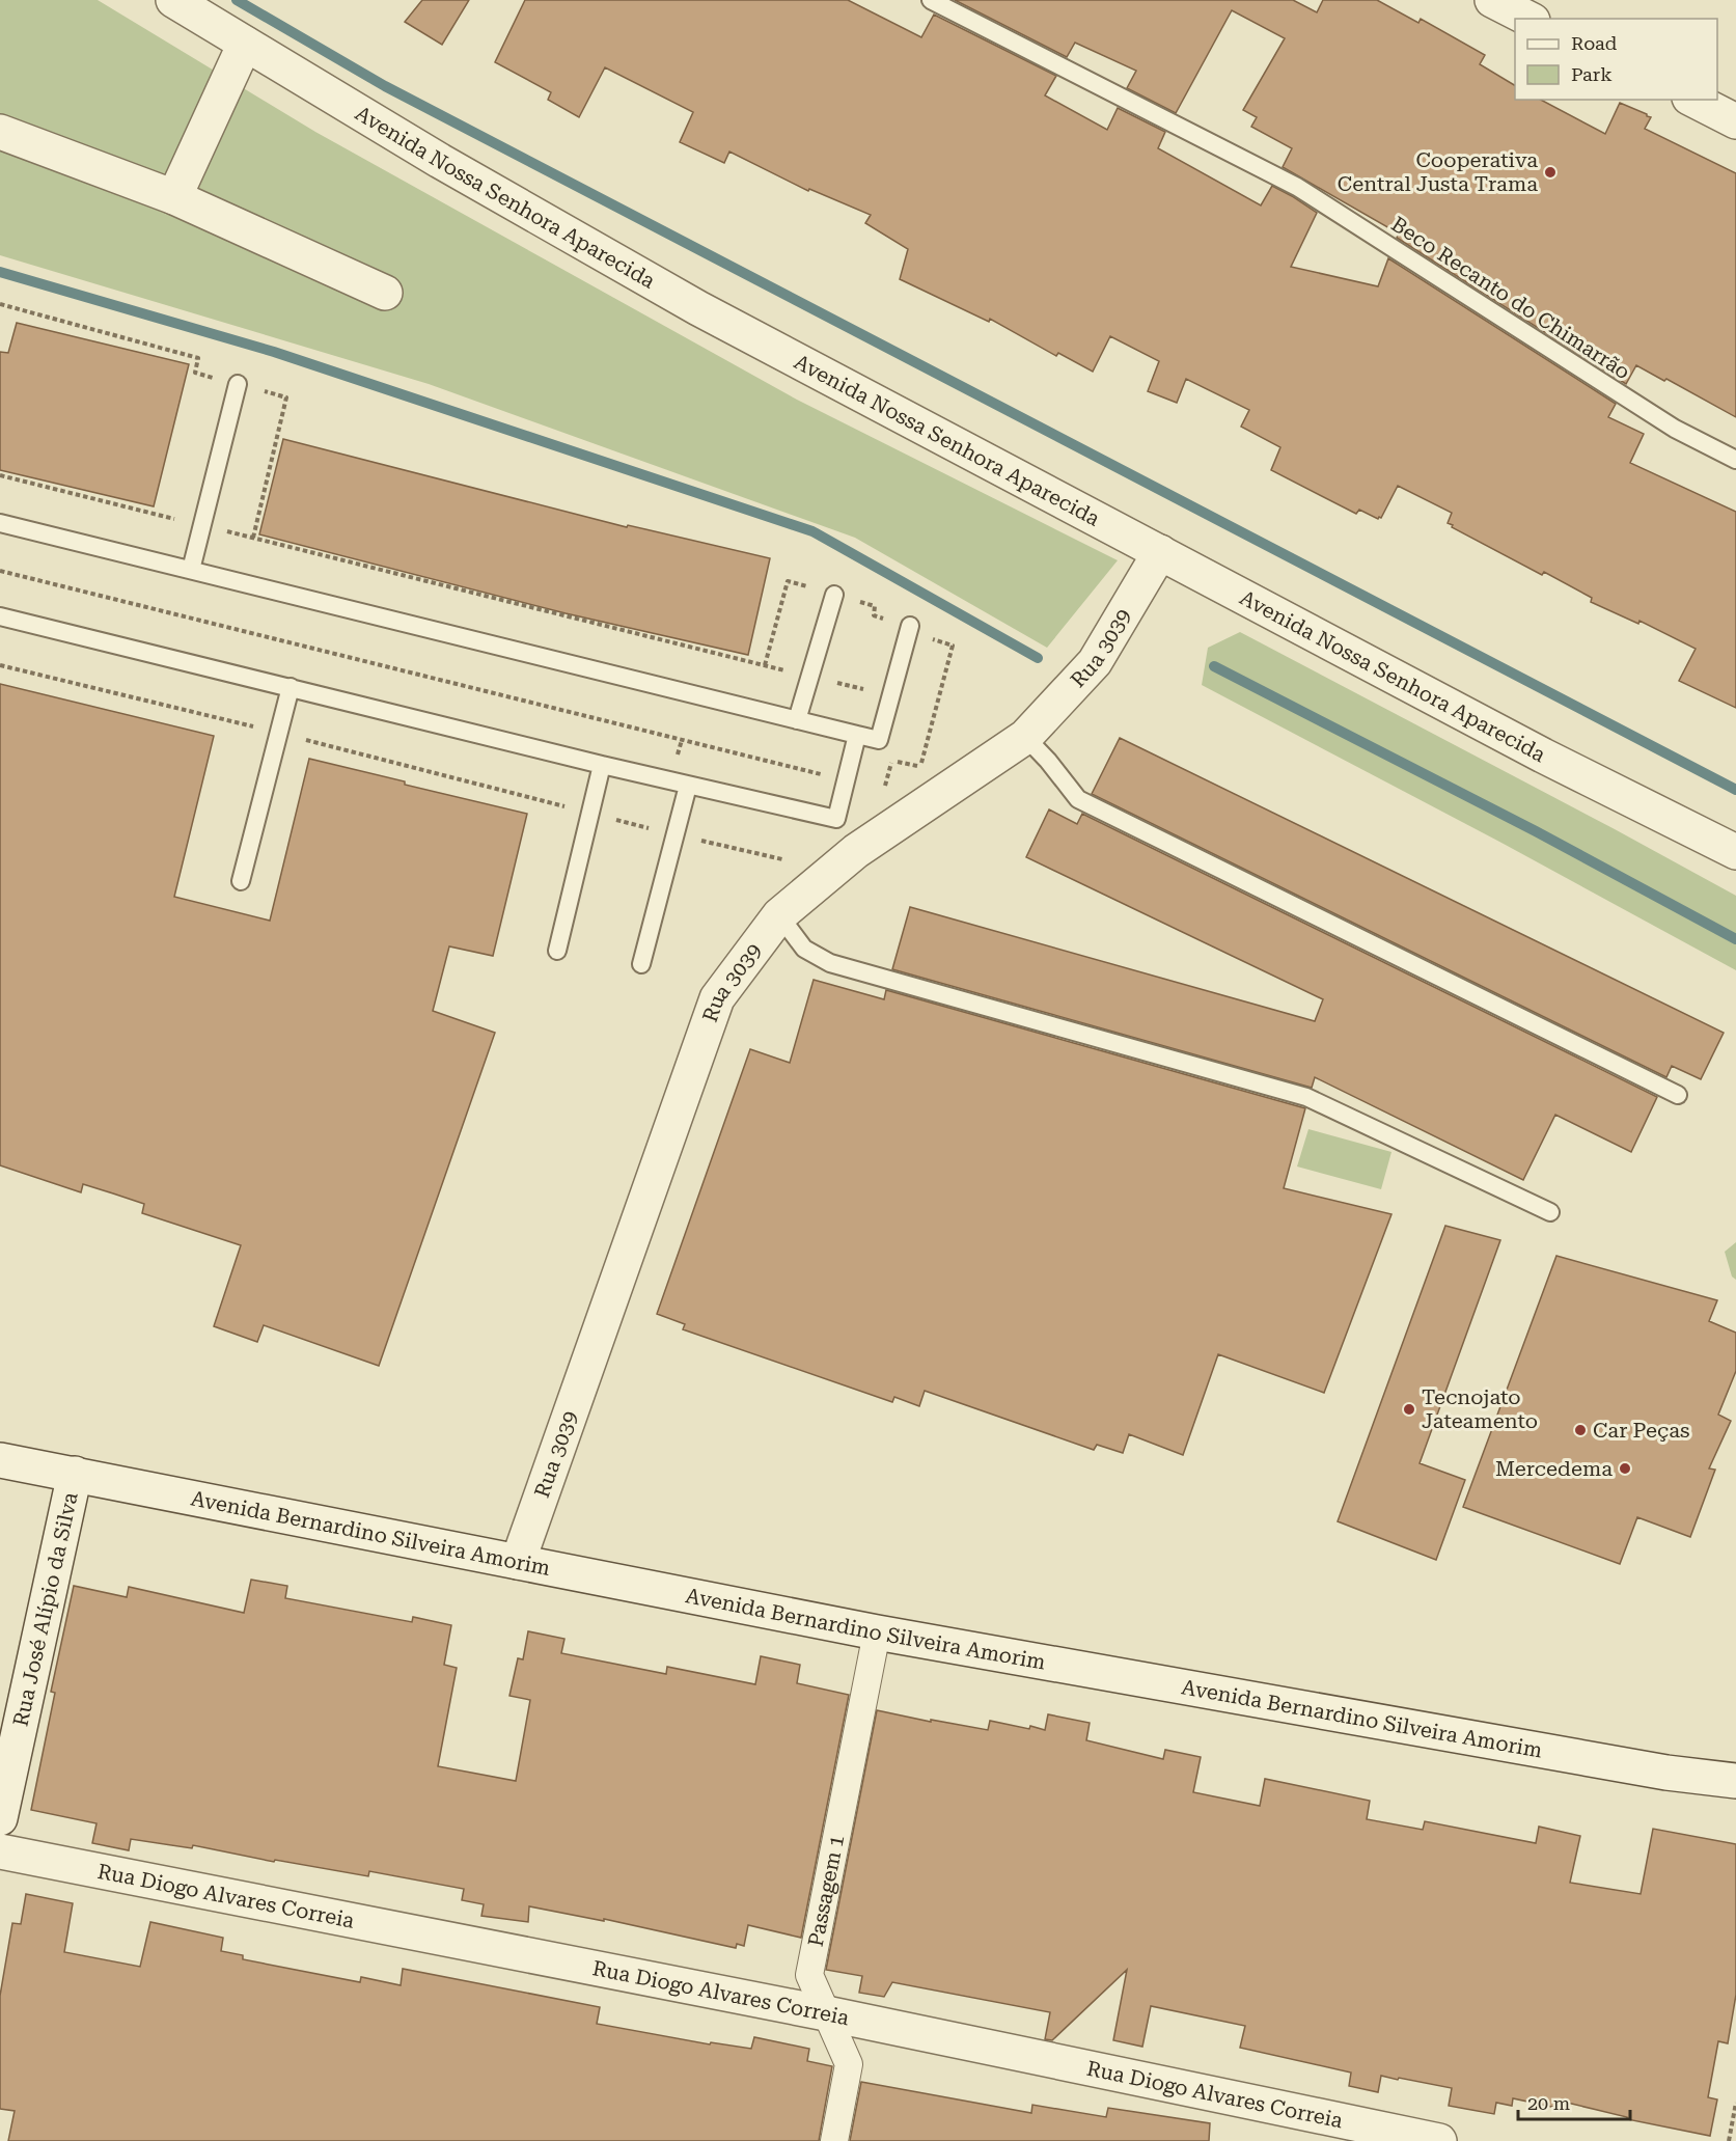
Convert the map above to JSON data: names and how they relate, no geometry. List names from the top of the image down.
{
  "streets": {
    "street": [
      "Avenida Nossa Senhora Aparecida",
      "Rua 3039",
      "Avenida Bernardino Silveira Amorim",
      "Rua José Alípio da Silva",
      "Passagem 1",
      "Rua Diogo Alvares Correia"
    ],
    "lane": ["Beco Recanto do Chimarrão"]
  },
  "crossings": [
    ["Avenida Nossa Senhora Aparecida", "Rua 3039"],
    ["Rua 3039", "Avenida Bernardino Silveira Amorim"],
    ["Avenida Bernardino Silveira Amorim", "Rua José Alípio da Silva"],
    ["Avenida Bernardino Silveira Amorim", "Passagem 1"],
    ["Passagem 1", "Rua Diogo Alvares Correia"]
  ],
  "places": [
    "Cooperativa Central Justa Trama",
    "Tecnojato Jateamento",
    "Car Peças",
    "Mercedema"
  ],
  "legend": ["Road", "Park"],
  "scale_bar": "20 m"
}
